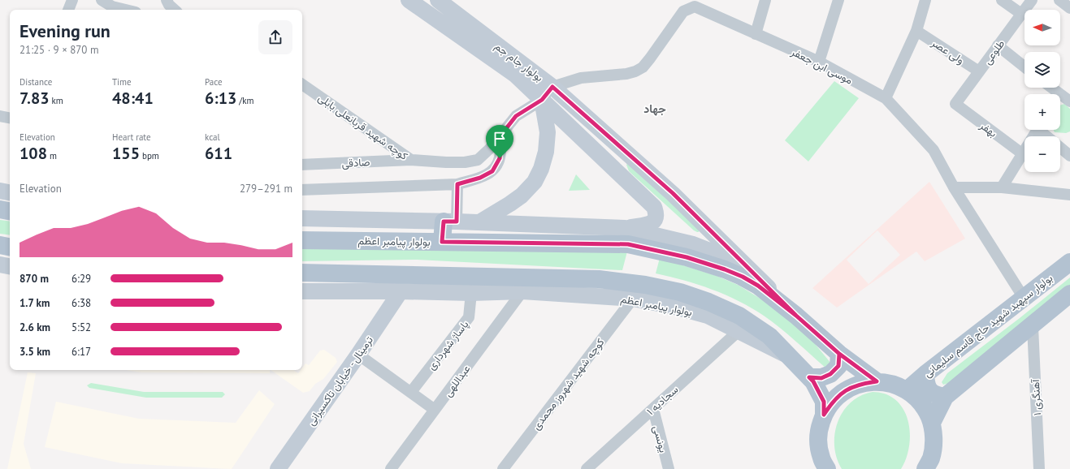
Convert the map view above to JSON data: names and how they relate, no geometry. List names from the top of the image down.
{
  "streets": {
    "main road": [
      "بولوار جام جم",
      "بولوار پیامبر اعظم",
      "بولوار سپهبد شهید حاج قاسم سلیمانی",
      "ترمینال - خیابان تاکسیرانی"
    ],
    "street": [
      "ولی عصر",
      "طلوعی",
      "موسی ابن جعفر",
      "کوچه شهید قربانعلی بابلی",
      "بهفر",
      "صادقی",
      "پاساژ شهرداری",
      "عبداللهی",
      "کوچه شهید شهروز محمدی",
      "آهنگری ۱",
      "سجادیه ۱",
      "یونسی"
    ]
  },
  "crossings": [
    ["ولی عصر", "طلوعی"],
    ["طلوعی", "بهفر"],
    ["بولوار جام جم", "موسی ابن جعفر"],
    ["بولوار جام جم", "کوچه شهید قربانعلی بابلی"],
    ["بولوار جام جم", "بولوار پیامبر اعظم"],
    ["موسی ابن جعفر", "بولوار سپهبد شهید حاج قاسم سلیمانی"],
    ["کوچه شهید قربانعلی بابلی", "صادقی"],
    ["بولوار پیامبر اعظم", "پاساژ شهرداری"],
    ["بولوار پیامبر اعظم", "ترمینال - خیابان تاکسیرانی"],
    ["بولوار پیامبر اعظم", "عبداللهی"],
    ["بولوار پیامبر اعظم", "کوچه شهید شهروز محمدی"],
    ["بولوار پیامبر اعظم", "سجادیه ۱"],
    ["سجادیه ۱", "یونسی"]
  ],
  "districts": ["جهاد"],
  "north": "left",
  "page": {
    "map_buttons": ["+", "−"],
    "heading": ["Evening run", "21:25 · 9 × 870 m"],
    "stats": [
      ["Distance", "7.83 km"],
      ["Time", "48:41"],
      ["Pace", "6:13 /km"],
      ["Elevation", "108 m"],
      ["Heart rate", "155 bpm"],
      ["kcal", "611"]
    ],
    "chart": ["Elevation", "279–291 m"],
    "list": [
      {
        "name": "870 m",
        "note": "6:29"
      },
      {
        "name": "1.7 km",
        "note": "6:38"
      },
      {
        "name": "2.6 km",
        "note": "5:52"
      },
      {
        "name": "3.5 km",
        "note": "6:17"
      }
    ]
  }
}
